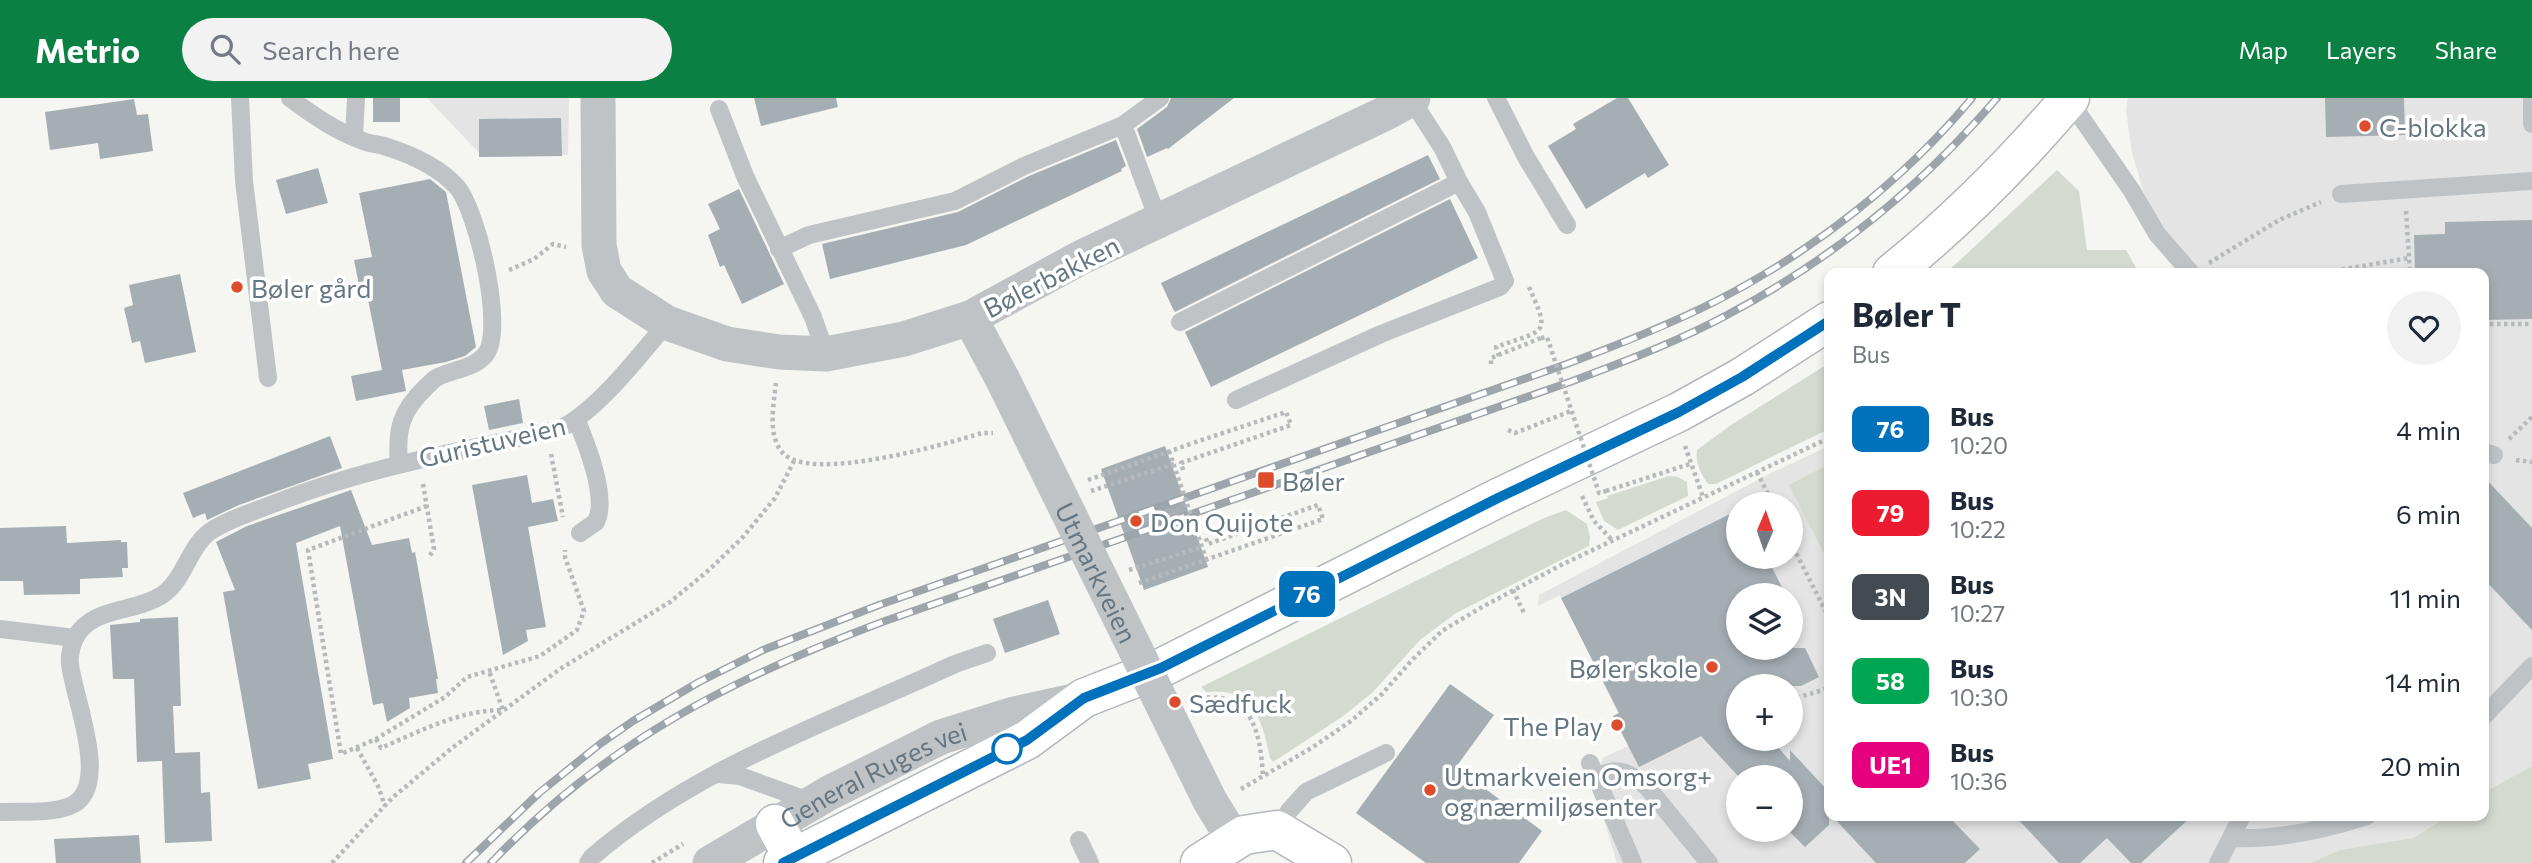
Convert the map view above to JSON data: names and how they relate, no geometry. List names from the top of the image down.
{
  "streets": {
    "main road": ["General Ruges vei"],
    "street": ["Bølerbakken", "Utmarkveien"],
    "lane": ["Guristuveien"]
  },
  "crossings": [
    ["Bølerbakken", "Guristuveien"],
    ["Bølerbakken", "Utmarkveien"]
  ],
  "places": {
    "other": [
      "C-blokka",
      "Bøler gård",
      "Don Quijote",
      "Bøler skole",
      "Sædfuck",
      "The Play",
      "Utmarkveien Omsorg+ og nærmiljøsenter"
    ],
    "transit": ["Bøler"]
  },
  "lines": ["bus line 76"],
  "north": "top",
  "page": {
    "header": "Metrio",
    "search": "Search here",
    "nav": ["Map", "Layers", "Share"],
    "on_map": "76",
    "heading": ["Bøler T", "Bus"],
    "list": [
      {
        "mark": "76",
        "name": "Bus",
        "note": "10:20",
        "value": "4 min"
      },
      {
        "mark": "79",
        "name": "Bus",
        "note": "10:22",
        "value": "6 min"
      },
      {
        "mark": "3N",
        "name": "Bus",
        "note": "10:27",
        "value": "11 min"
      },
      {
        "mark": "58",
        "name": "Bus",
        "note": "10:30",
        "value": "14 min"
      },
      {
        "mark": "UE1",
        "name": "Bus",
        "note": "10:36",
        "value": "20 min"
      }
    ],
    "map_buttons": ["+", "−"]
  }
}
